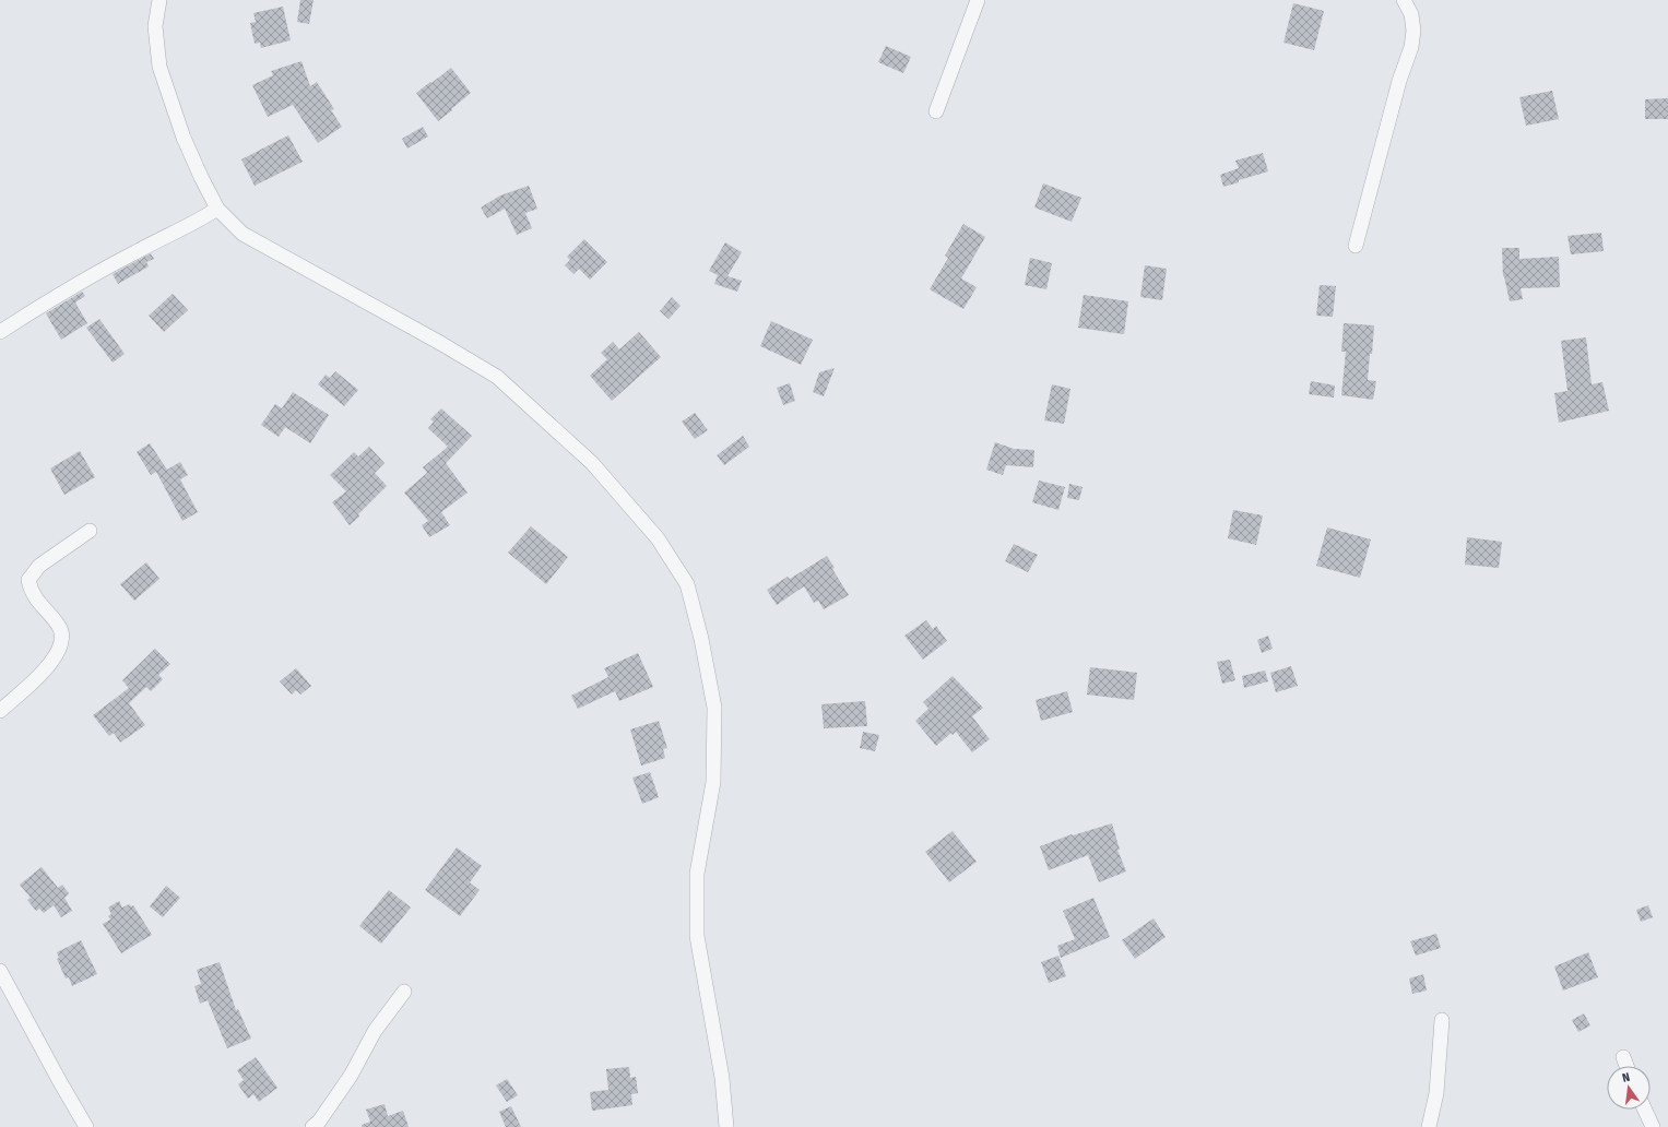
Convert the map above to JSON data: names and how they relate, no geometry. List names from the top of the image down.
{
  "north": "top"
}
